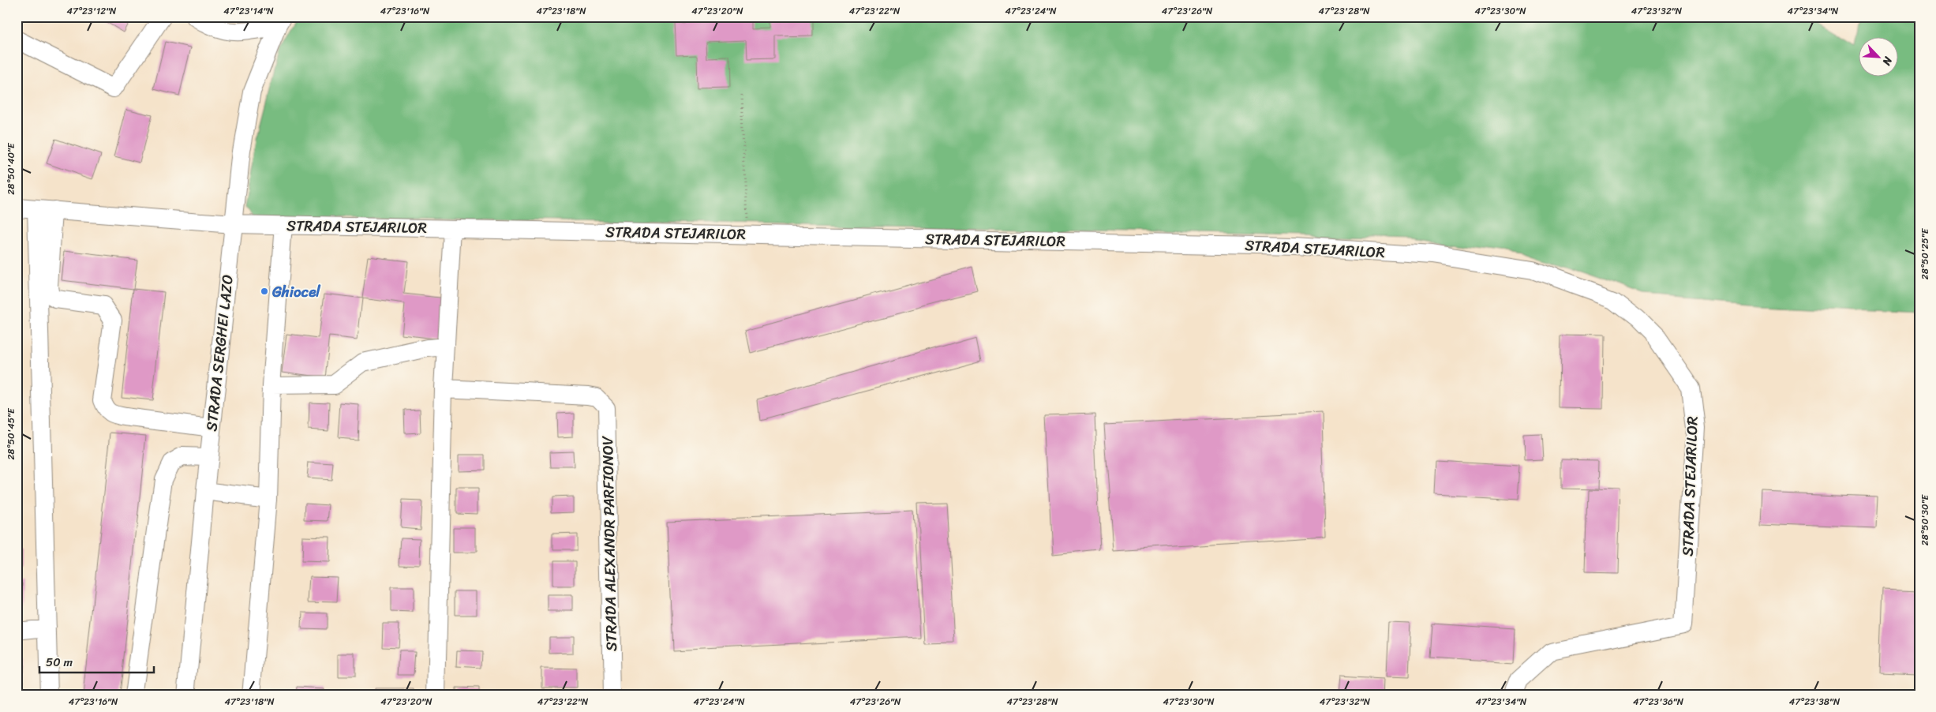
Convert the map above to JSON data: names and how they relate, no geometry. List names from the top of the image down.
{
  "streets": {
    "street": ["STRADA STEJARILOR", "STRADA SERGHEI LAZO", "STRADA ALEXANDR PARFIONOV"]
  },
  "crossings": [
    ["STRADA STEJARILOR", "STRADA SERGHEI LAZO"]
  ],
  "places": ["Ghiocel"],
  "scale_bar": "50 m",
  "north": "bottom right",
  "coordinates": [
    "47°23'12\"N",
    "47°23'14\"N",
    "47°23'16\"N",
    "47°23'18\"N",
    "47°23'20\"N",
    "47°23'22\"N",
    "47°23'24\"N",
    "47°23'26\"N",
    "47°23'28\"N",
    "47°23'30\"N",
    "47°23'32\"N",
    "47°23'34\"N",
    "28°50'40\"E",
    "28°50'25\"E",
    "28°50'45\"E",
    "28°50'30\"E",
    "47°23'36\"N",
    "47°23'38\"N"
  ]
}
